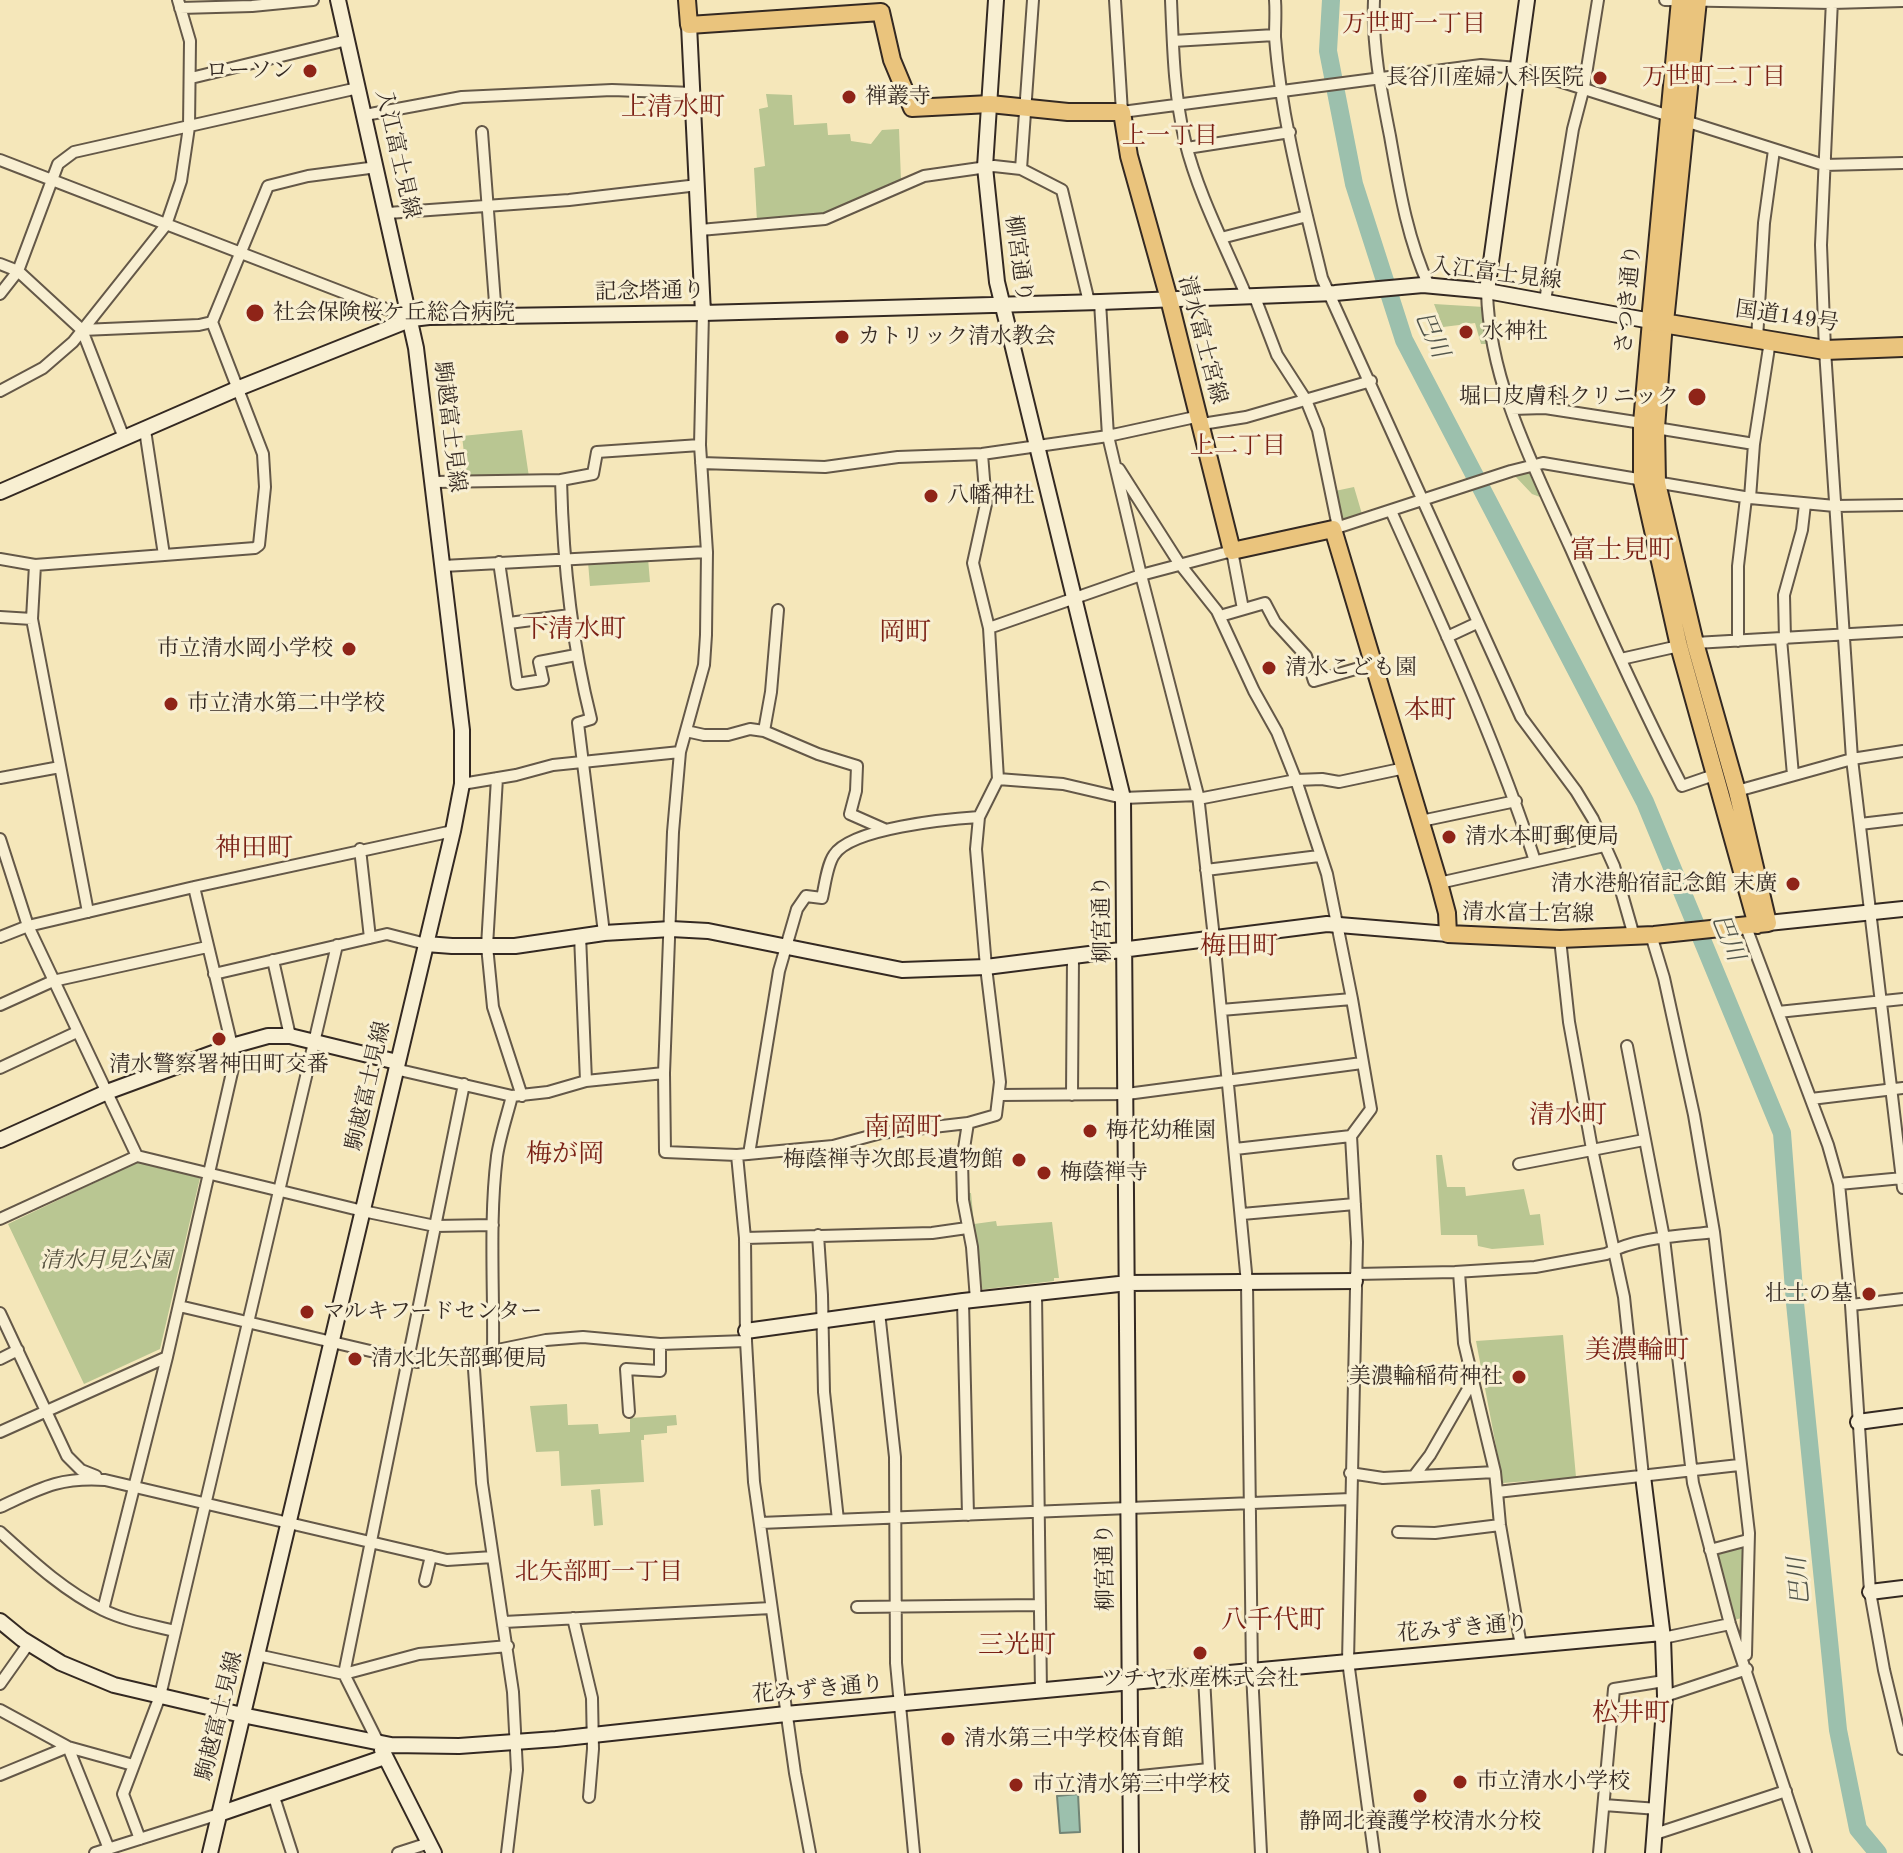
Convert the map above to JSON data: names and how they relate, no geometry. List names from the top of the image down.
{
  "streets": {
    "highway": ["さつき通り", "国道149号"],
    "main road": ["清水富士宮線"],
    "street": [
      "入江富士見線",
      "柳宮通り",
      "記念塔通り",
      "駒越富士見線",
      "花みずき通り"
    ]
  },
  "crossings": [
    ["入江富士見線", "記念塔通り"],
    ["入江富士見線", "さつき通り"],
    ["入江富士見線", "国道149号"],
    ["入江富士見線", "駒越富士見線"],
    ["柳宮通り", "記念塔通り"],
    ["柳宮通り", "花みずき通り"],
    ["記念塔通り", "清水富士宮線"],
    ["記念塔通り", "駒越富士見線"],
    ["さつき通り", "国道149号"],
    ["さつき通り", "清水富士宮線"],
    ["駒越富士見線", "花みずき通り"]
  ],
  "districts": [
    "万世町一丁目",
    "万世町二丁目",
    "上清水町",
    "上一丁目",
    "上二丁目",
    "富士見町",
    "下清水町",
    "岡町",
    "本町",
    "神田町",
    "梅田町",
    "清水町",
    "南岡町",
    "梅が岡",
    "美濃輪町",
    "北矢部町一丁目",
    "八千代町",
    "三光町",
    "松井町"
  ],
  "water": ["巴川"],
  "parks": ["清水月見公園"],
  "places": [
    "ローソン",
    "長谷川産婦人科医院",
    "禅叢寺",
    "社会保険桜ケ丘総合病院",
    "水神社",
    "カトリック清水教会",
    "堀口皮膚科クリニック",
    "八幡神社",
    "市立清水岡小学校",
    "清水こども園",
    "市立清水第二中学校",
    "清水本町郵便局",
    "清水港船宿記念館 末廣",
    "清水警察署神田町交番",
    "梅花幼稚園",
    "梅蔭禅寺次郎長遺物館",
    "梅蔭禅寺",
    "壮士の墓",
    "マルキフードセンター",
    "清水北矢部郵便局",
    "美濃輪稲荷神社",
    "ツチヤ水産株式会社",
    "清水第三中学校体育館",
    "市立清水小学校",
    "市立清水第三中学校",
    "静岡北養護学校清水分校"
  ]
}
